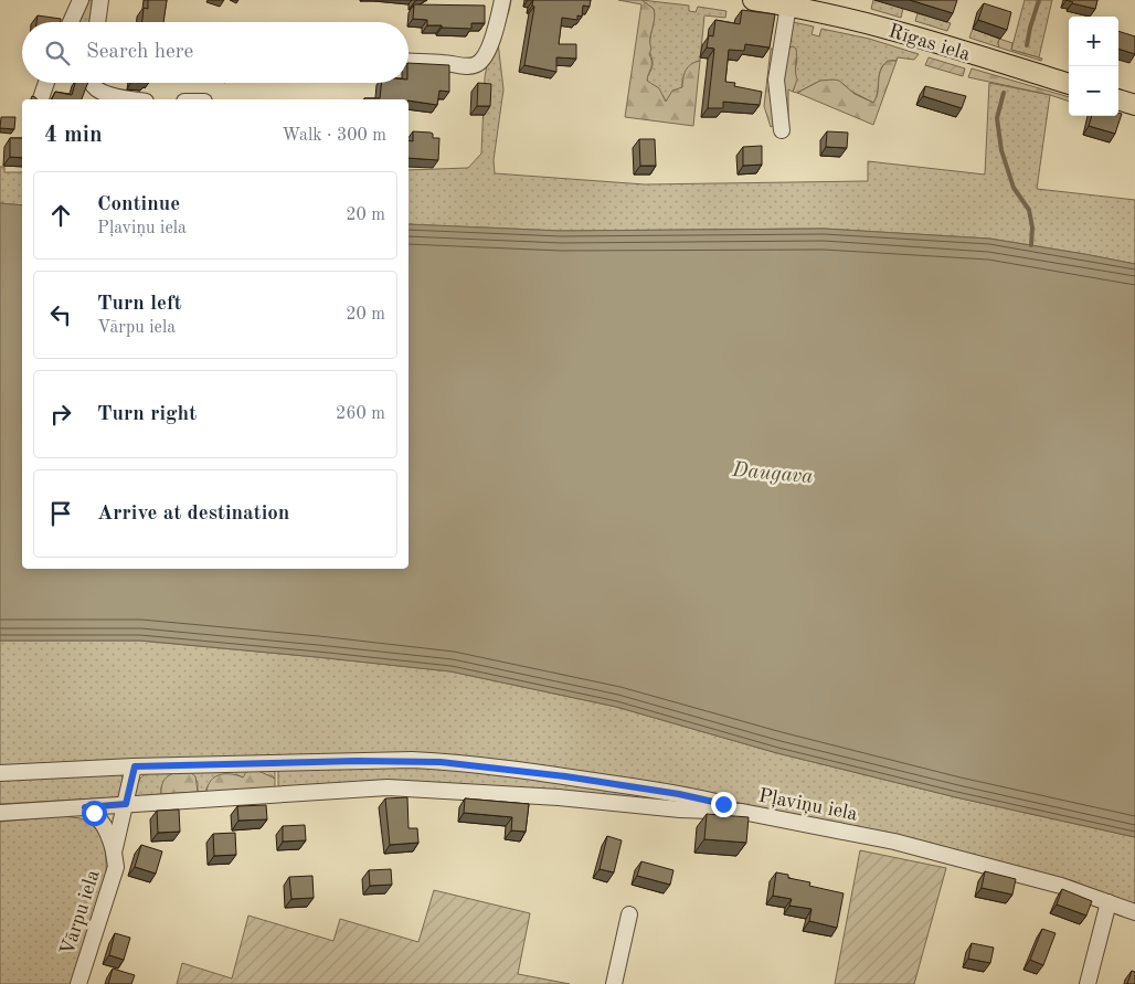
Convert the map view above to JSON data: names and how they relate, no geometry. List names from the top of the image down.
{
  "streets": {
    "main road": ["Rīgas iela"],
    "street": ["Pļaviņu iela", "Vārpu iela"]
  },
  "crossings": [
    ["Pļaviņu iela", "Vārpu iela"]
  ],
  "water": ["Daugava"],
  "page": {
    "map_buttons": ["+", "−"],
    "search": "Search here",
    "heading": ["4 min", "Walk · 300 m"],
    "list": [
      ["Continue", "Pļaviņu iela", "20 m"],
      ["Turn left", "Vārpu iela", "20 m"],
      ["Turn right", "260 m"],
      "Arrive at destination"
    ]
  }
}
